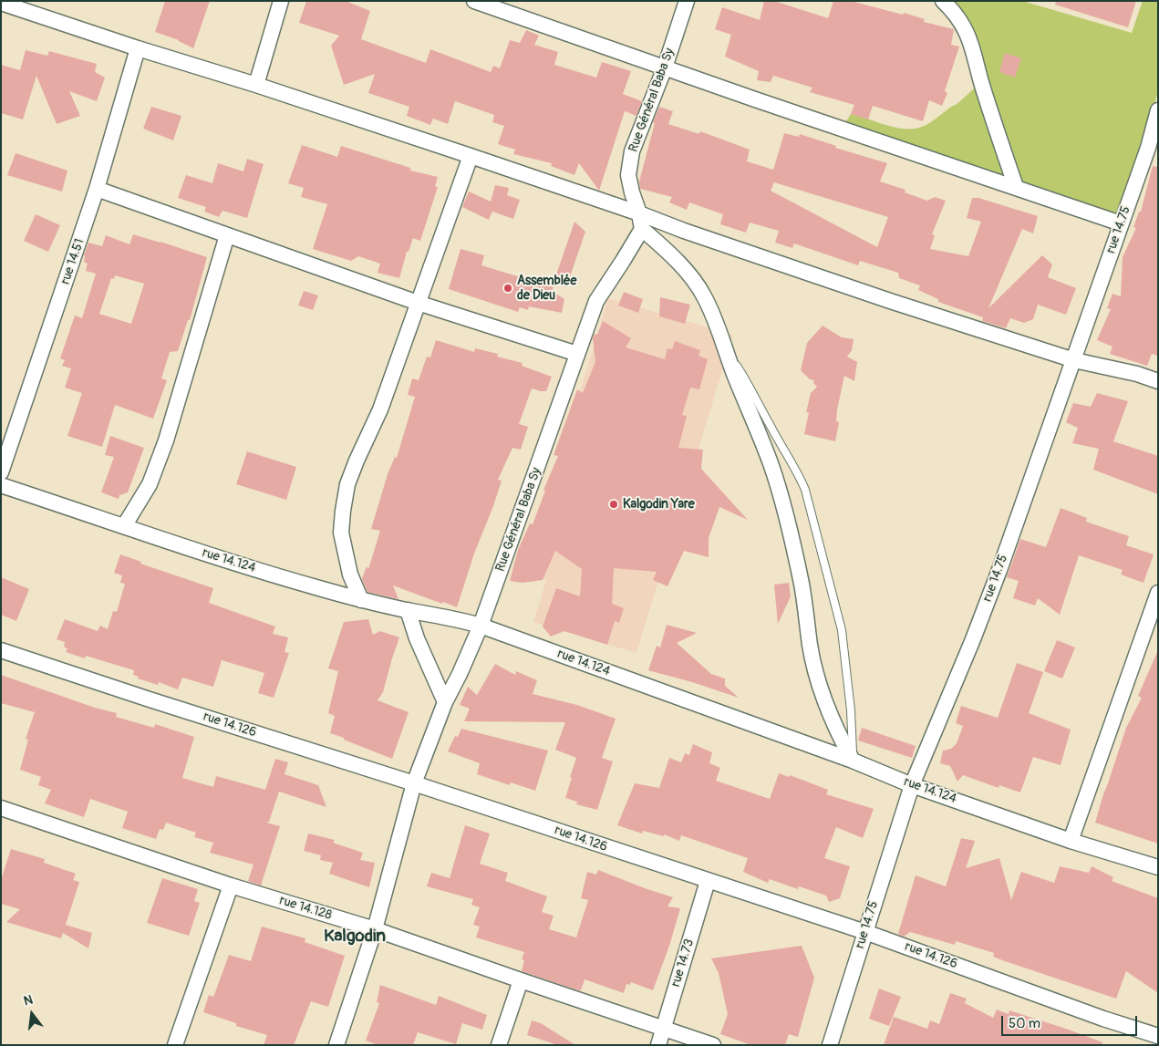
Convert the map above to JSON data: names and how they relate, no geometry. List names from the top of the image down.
{
  "streets": {
    "street": [
      "Rue Général Baba Sy",
      "rue 14.75",
      "rue 14.51",
      "rue 14.124",
      "rue 14.126",
      "rue 14.128",
      "rue 14.73"
    ]
  },
  "crossings": [
    ["Rue Général Baba Sy", "rue 14.124"],
    ["Rue Général Baba Sy", "rue 14.126"],
    ["Rue Général Baba Sy", "rue 14.128"],
    ["rue 14.75", "rue 14.124"],
    ["rue 14.75", "rue 14.126"],
    ["rue 14.126", "rue 14.73"],
    ["rue 14.128", "rue 14.73"]
  ],
  "districts": ["Kalgodin"],
  "places": ["Assemblée de Dieu", "Kalgodin Yare"],
  "scale_bar": "50 m",
  "north": "top"
}
